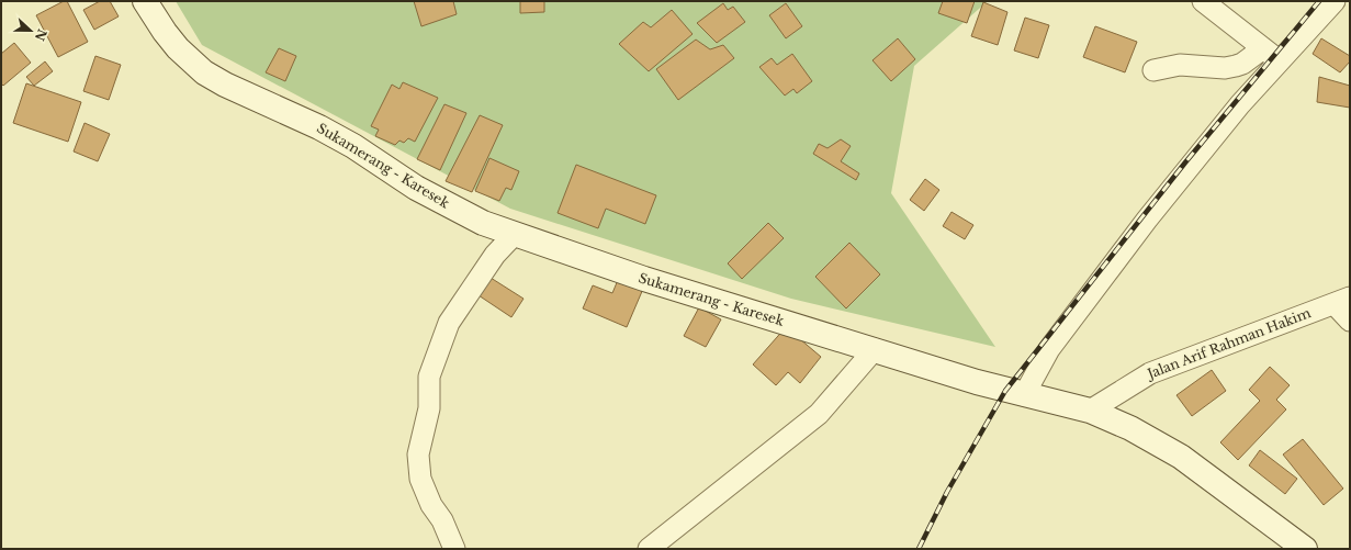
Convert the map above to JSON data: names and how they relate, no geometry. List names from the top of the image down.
{
  "streets": {
    "street": ["Sukamerang - Karesek", "Jalan Arif Rahman Hakim"]
  },
  "crossings": [
    ["Sukamerang - Karesek", "Jalan Arif Rahman Hakim"]
  ],
  "north": "right"
}
